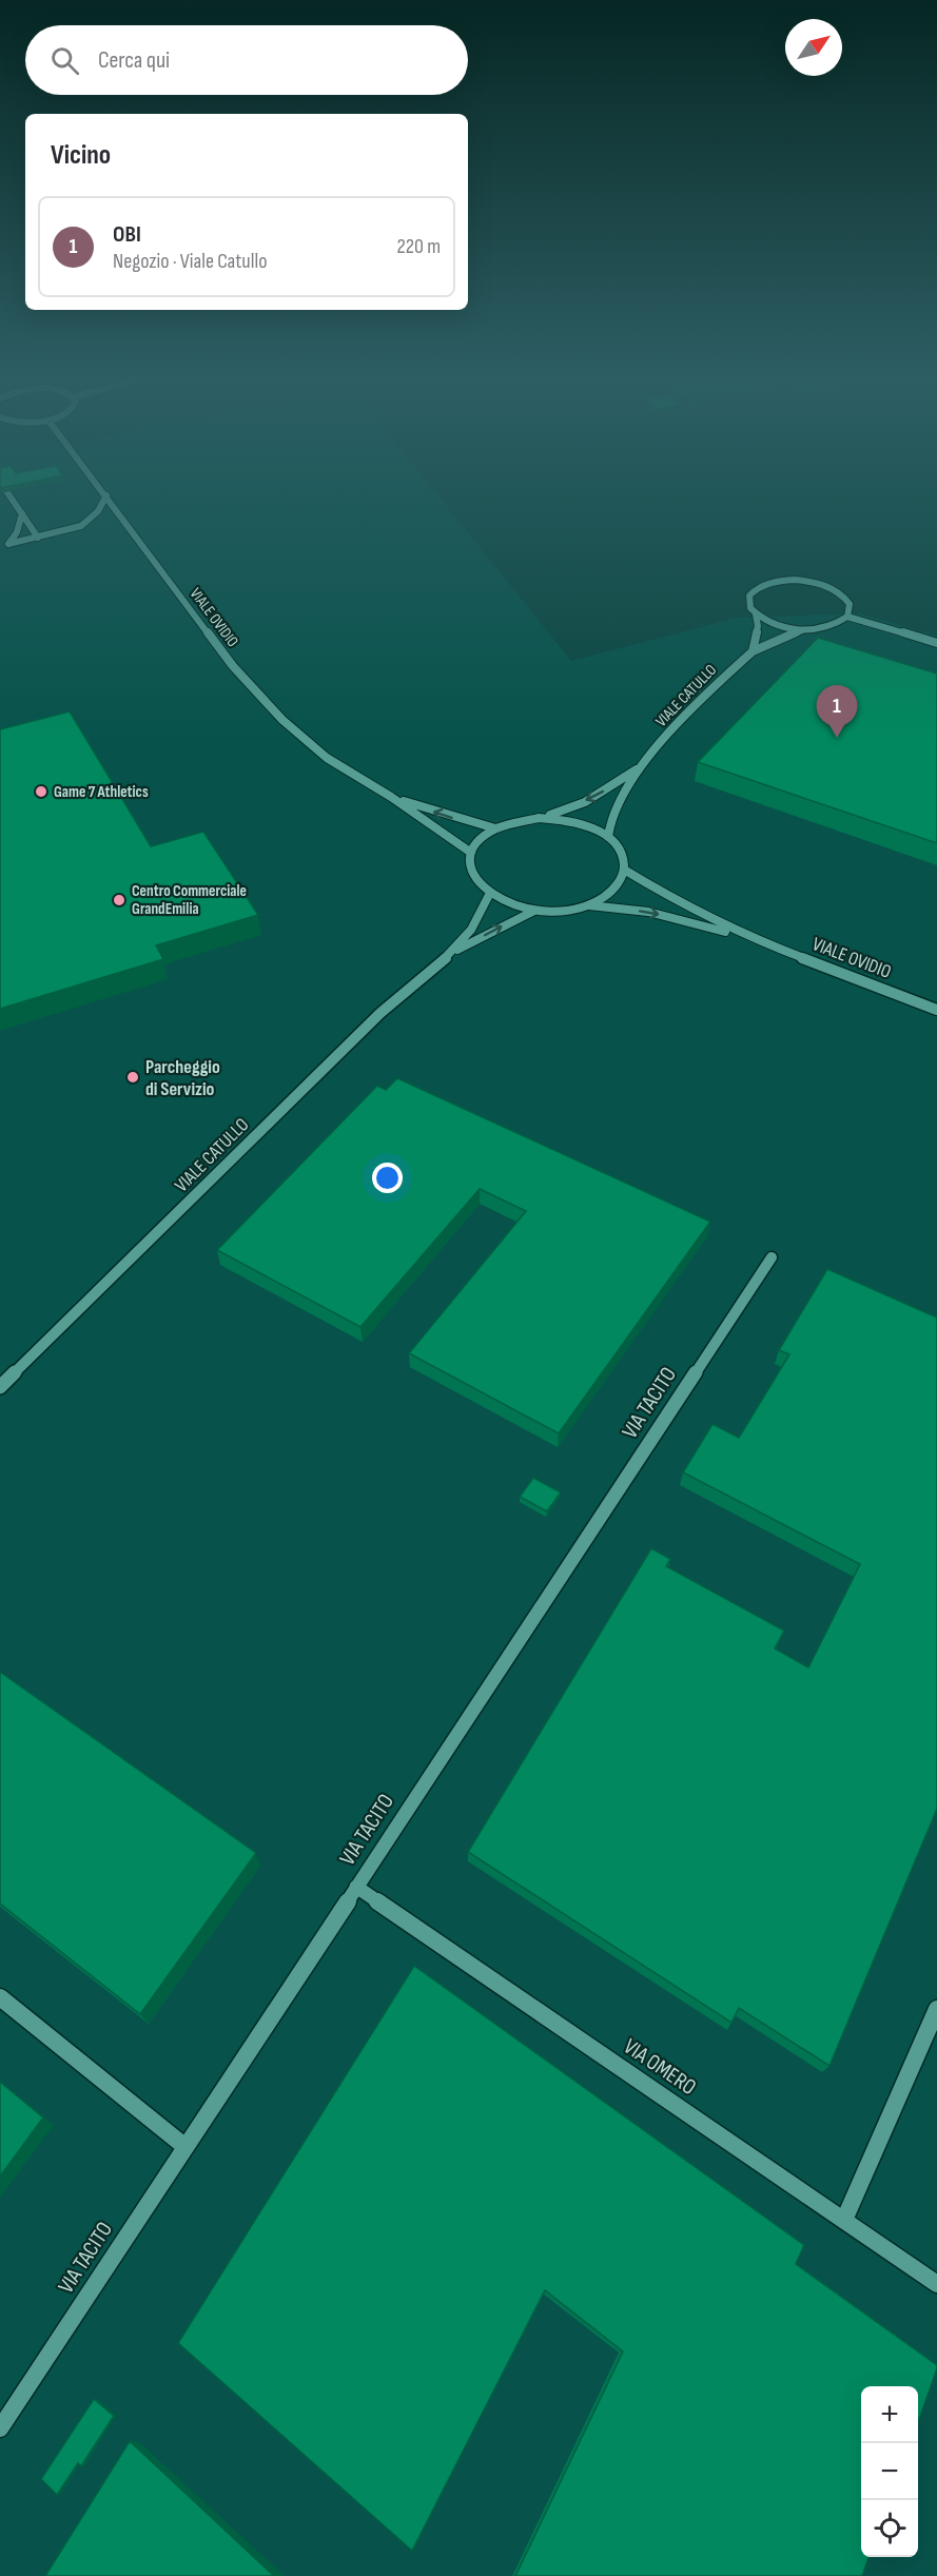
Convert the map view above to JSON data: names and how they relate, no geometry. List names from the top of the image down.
{
  "streets": {
    "street": [
      "VIALE OVIDIO",
      "VIALE CATULLO",
      "VIA TACITO",
      "VIA OMERO"
    ]
  },
  "crossings": [
    ["VIALE OVIDIO", "VIALE CATULLO"],
    ["VIA TACITO", "VIA OMERO"]
  ],
  "places": ["Game 7 Athletics", "Centro Commerciale GrandEmilia", "Parcheggio di Servizio"],
  "north": "top right",
  "page": {
    "search": "Cerca qui",
    "heading": "Vicino",
    "list": [
      {
        "mark": "1",
        "name": "OBI",
        "note": "Negozio · Viale Catullo",
        "value": "220 m"
      }
    ],
    "pins": "1",
    "map_buttons": ["+", "−"]
  }
}
